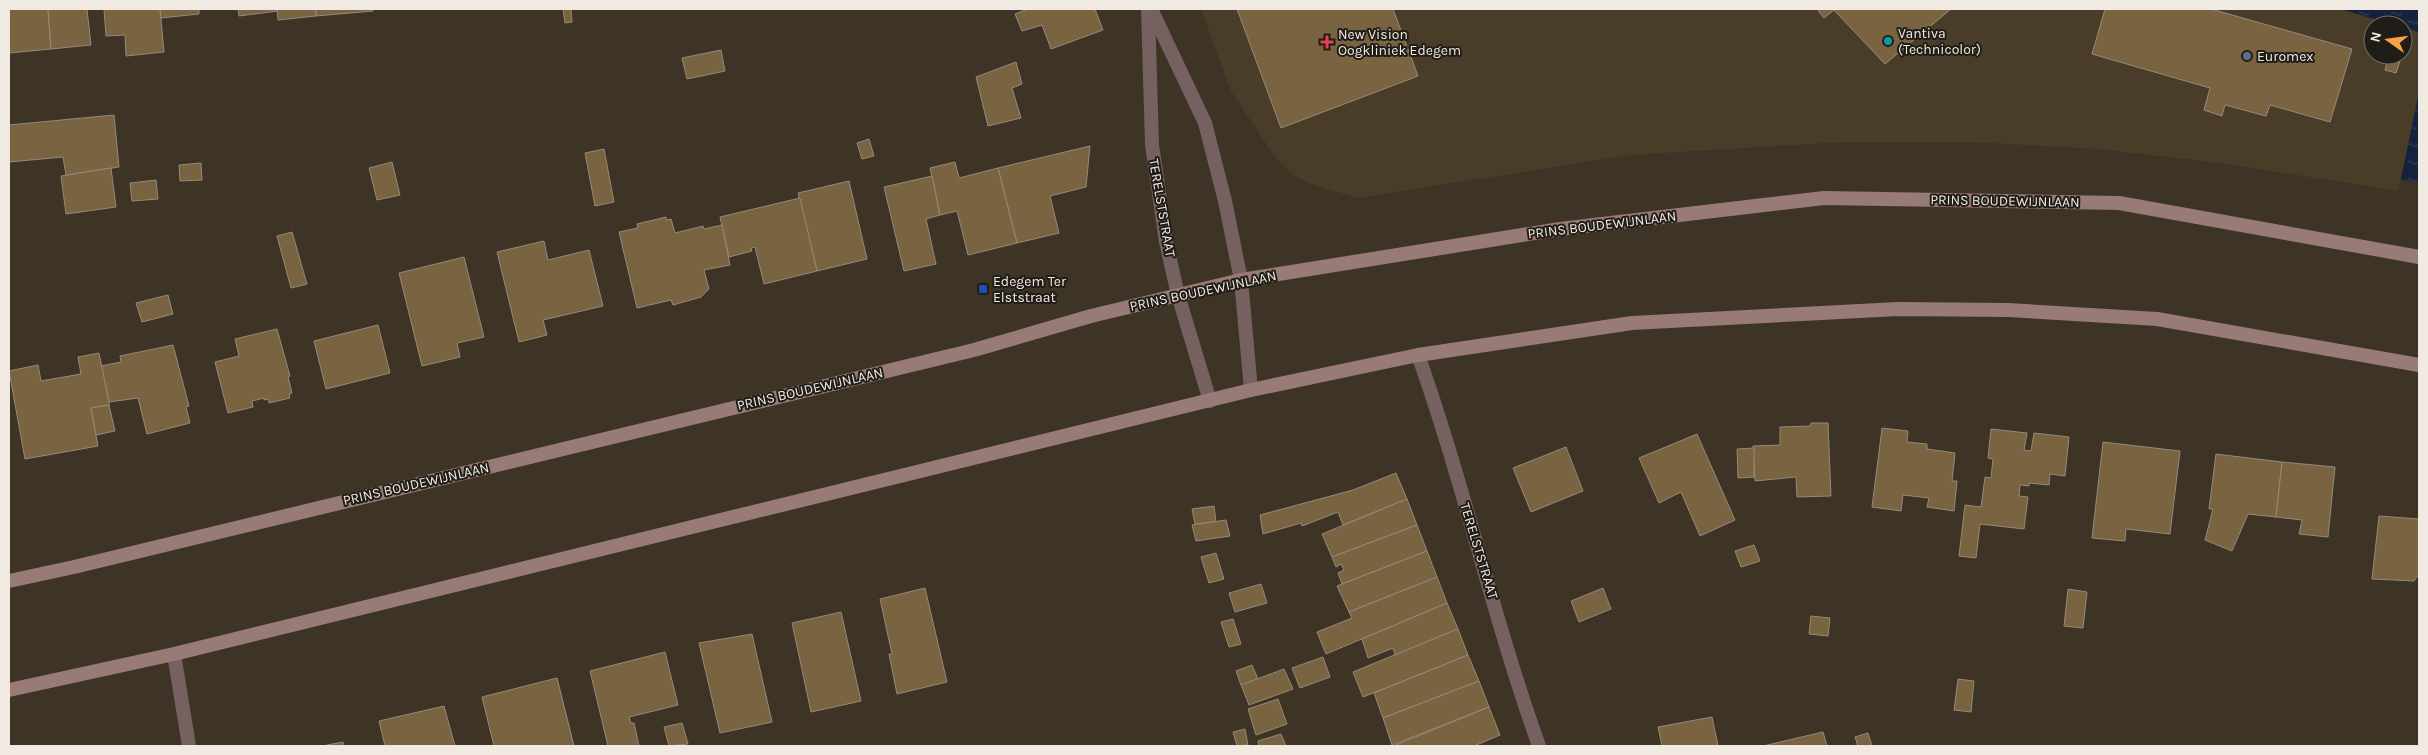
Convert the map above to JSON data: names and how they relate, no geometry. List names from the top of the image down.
{
  "streets": {
    "main road": ["PRINS BOUDEWIJNLAAN"],
    "street": ["TERELSTSTRAAT"]
  },
  "crossings": [
    ["PRINS BOUDEWIJNLAAN", "TERELSTSTRAAT"]
  ],
  "places": {
    "other": ["Vantiva (Technicolor)", "Euromex"],
    "health": ["New Vision Oogkliniek Edegem"],
    "transit": ["Edegem Ter Elststraat"]
  },
  "north": "left"
}
